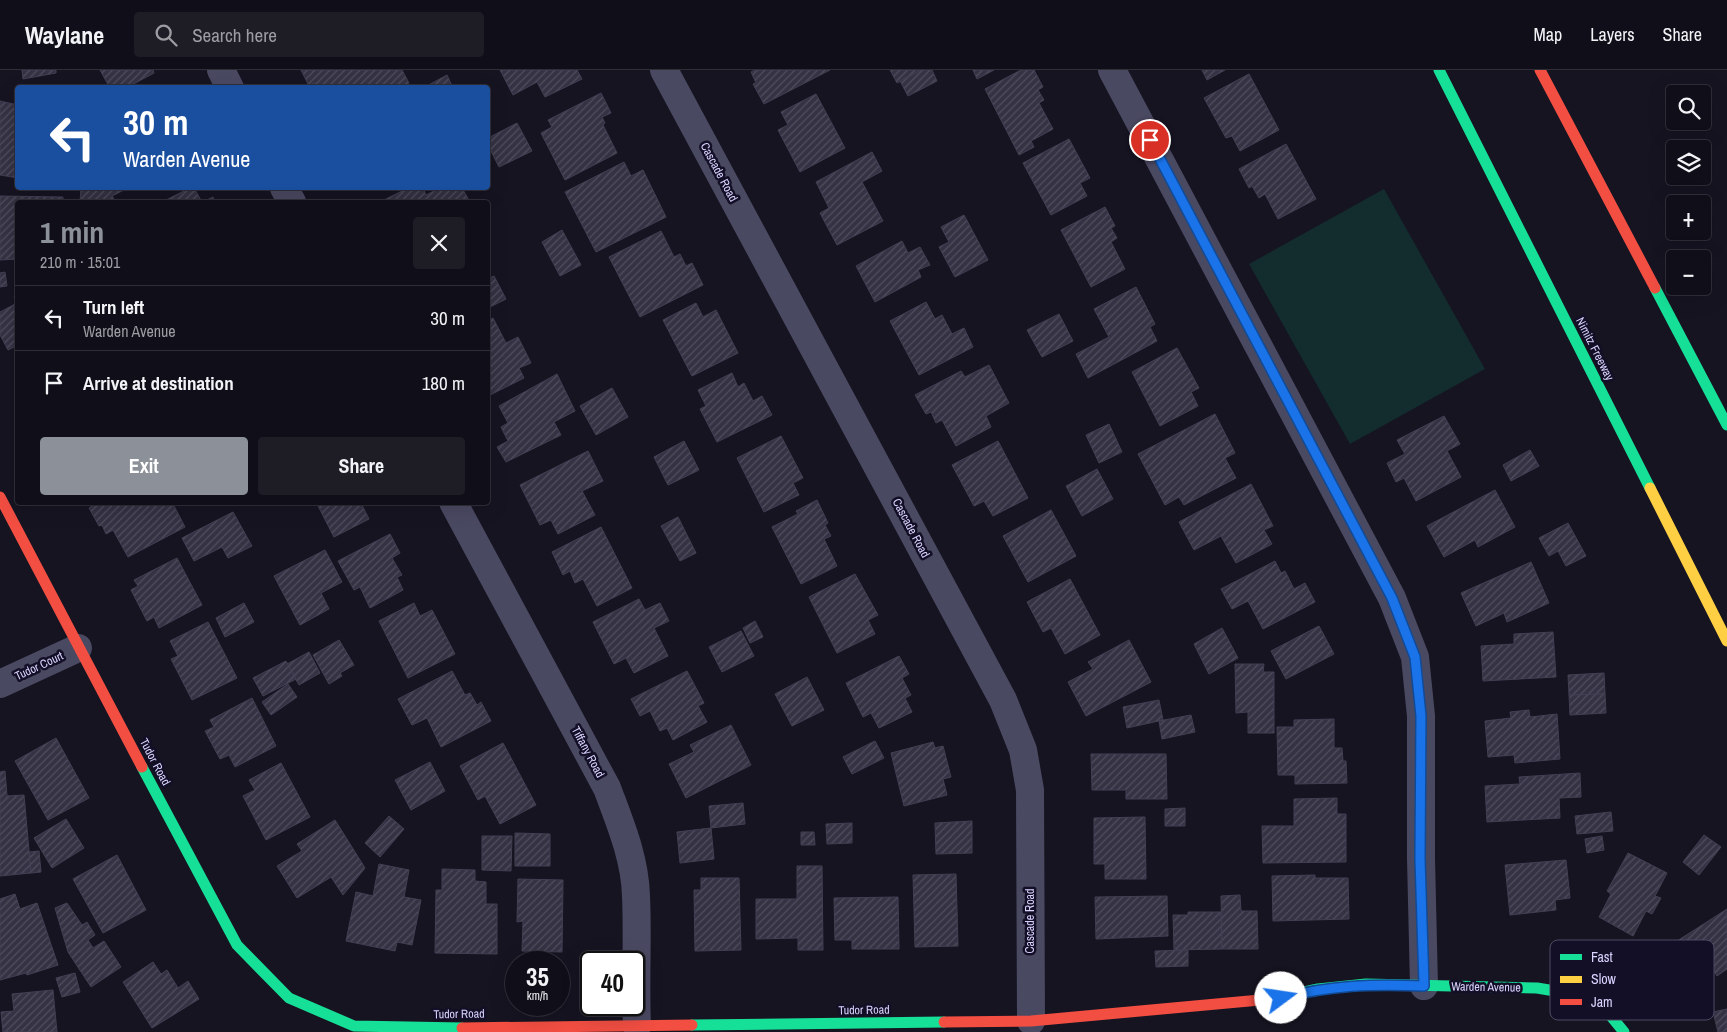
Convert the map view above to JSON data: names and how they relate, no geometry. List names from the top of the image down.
{
  "streets": {
    "main road": ["Nimitz Freeway", "Tudor Road", "Warden Avenue"],
    "street": ["Cascade Road", "Tudor Court", "Tiffany Road"]
  },
  "crossings": [
    ["Cascade Road", "Tudor Road"],
    ["Tudor Court", "Tudor Road"],
    ["Tiffany Road", "Tudor Road"],
    ["Tudor Road", "Warden Avenue"]
  ],
  "legend": ["Fast", "Slow", "Jam"],
  "page": {
    "header": "Waylane",
    "search": "Search here",
    "nav": ["Map", "Layers", "Share"],
    "map_buttons": ["+", "−"],
    "turn": ["30 m", "Warden Avenue"],
    "heading": ["1 min", "210 m · 15:01"],
    "list": [
      {
        "name": "Turn left",
        "note": "Warden Avenue",
        "value": "30 m"
      },
      {
        "name": "Arrive at destination",
        "value": "180 m"
      }
    ],
    "buttons": ["Exit", "Share"],
    "speed": "35 km/h",
    "limit": "40"
  }
}
